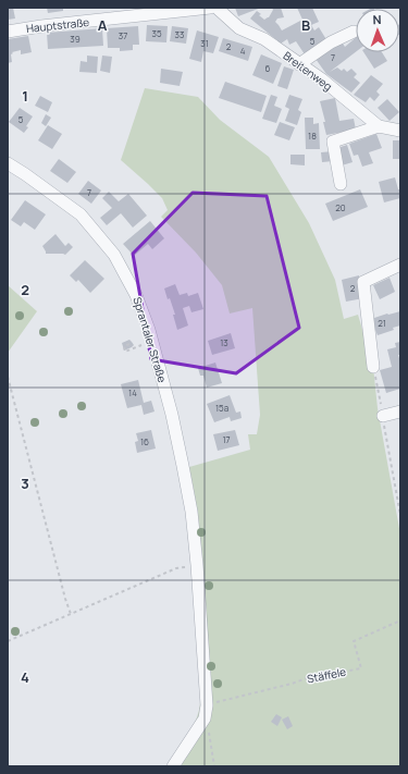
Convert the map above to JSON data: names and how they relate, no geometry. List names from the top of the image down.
{
  "streets": {
    "street": ["Hauptstraße", "Breitenweg", "Sprantaler Straße"],
    "path": ["Stäffele"]
  },
  "crossings": [
    ["Sprantaler Straße", "Stäffele"]
  ],
  "house_numbers": [
    "35",
    "33",
    "37",
    "39",
    "5",
    "31",
    "2",
    "4",
    "7",
    "6",
    "5",
    "18",
    "7",
    "20",
    "2",
    "21",
    "13",
    "14",
    "15a",
    "17",
    "16"
  ],
  "north": "top",
  "grid": {
    "columns": ["A", "B"],
    "rows": [
      "1",
      "2",
      "3",
      "4"
    ]
  }
}
